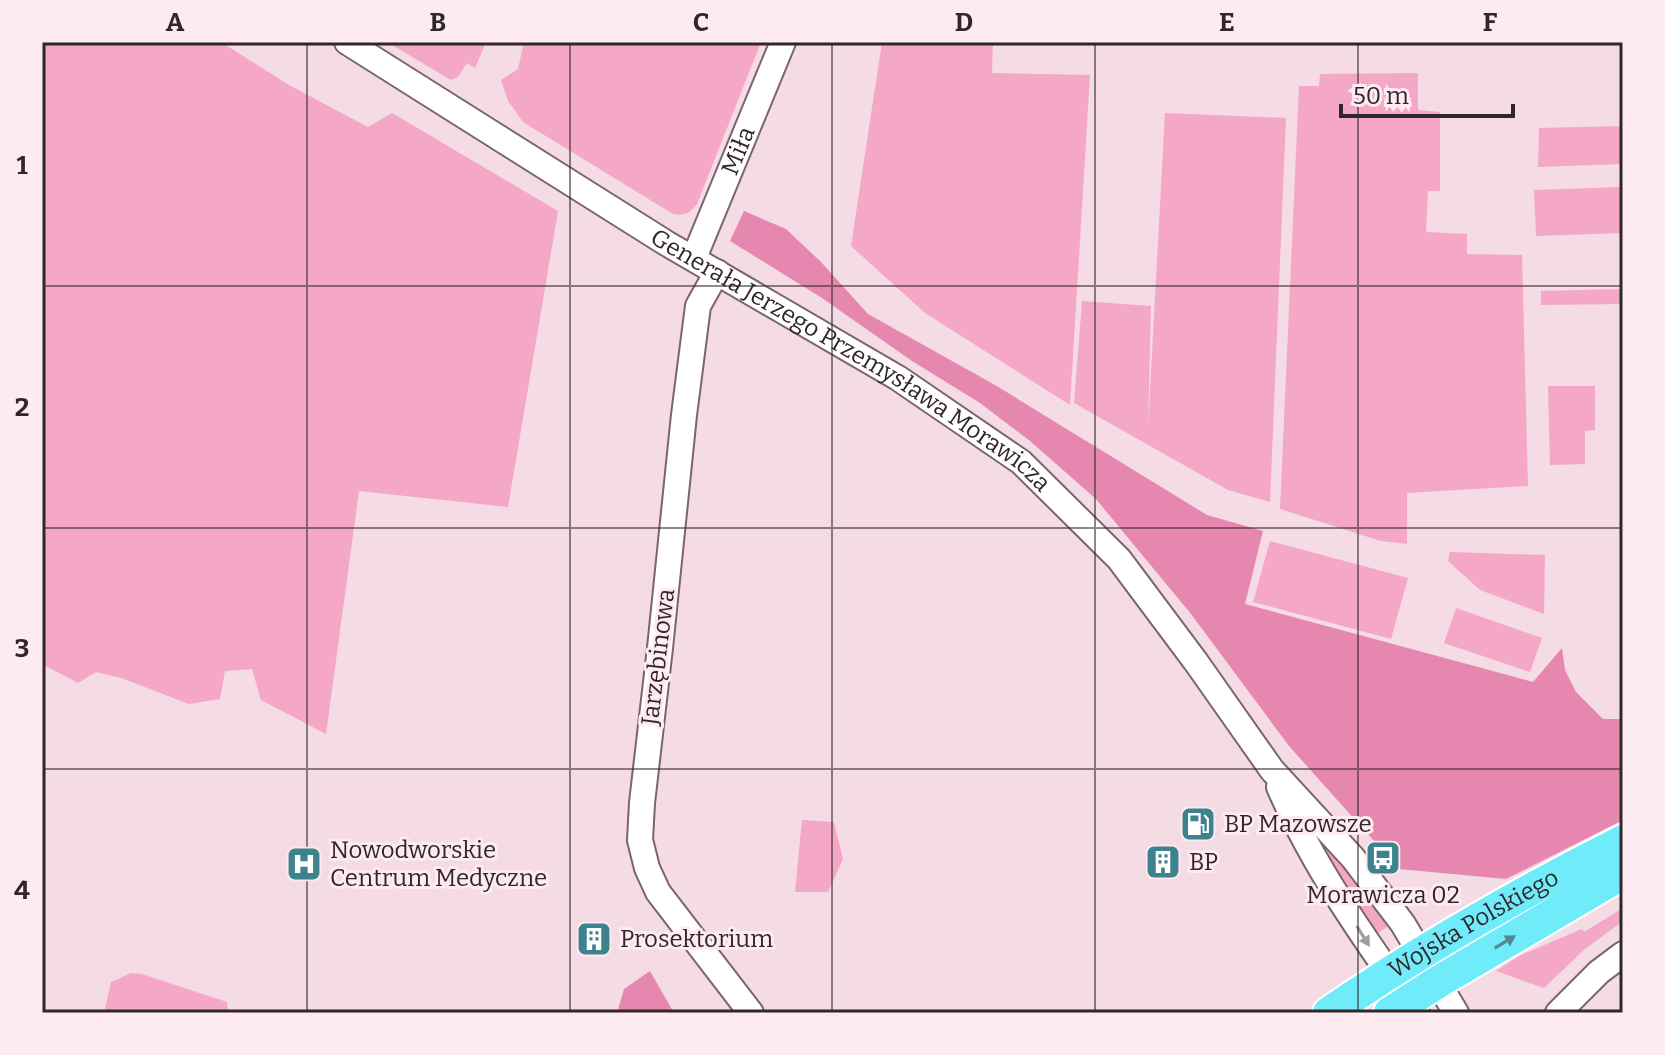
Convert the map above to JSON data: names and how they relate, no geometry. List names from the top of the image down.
{
  "streets": {
    "main road": ["Wojska Polskiego"],
    "street": ["Miła", "Generała Jerzego Przemysława Morawicza", "Jarzębinowa"]
  },
  "crossings": [
    ["Miła", "Generała Jerzego Przemysława Morawicza"],
    ["Generała Jerzego Przemysława Morawicza", "Jarzębinowa"],
    ["Generała Jerzego Przemysława Morawicza", "Wojska Polskiego"]
  ],
  "places": {
    "fuel station": ["BP Mazowsze"],
    "bus stop": ["Morawicza 02"],
    "building": ["BP", "Prosektorium"],
    "hospital": ["Nowodworskie Centrum Medyczne"]
  },
  "scale_bar": "50 m",
  "grid": {
    "columns": [
      "A",
      "B",
      "C",
      "D",
      "E",
      "F"
    ],
    "rows": [
      "1",
      "2",
      "3",
      "4"
    ]
  }
}
